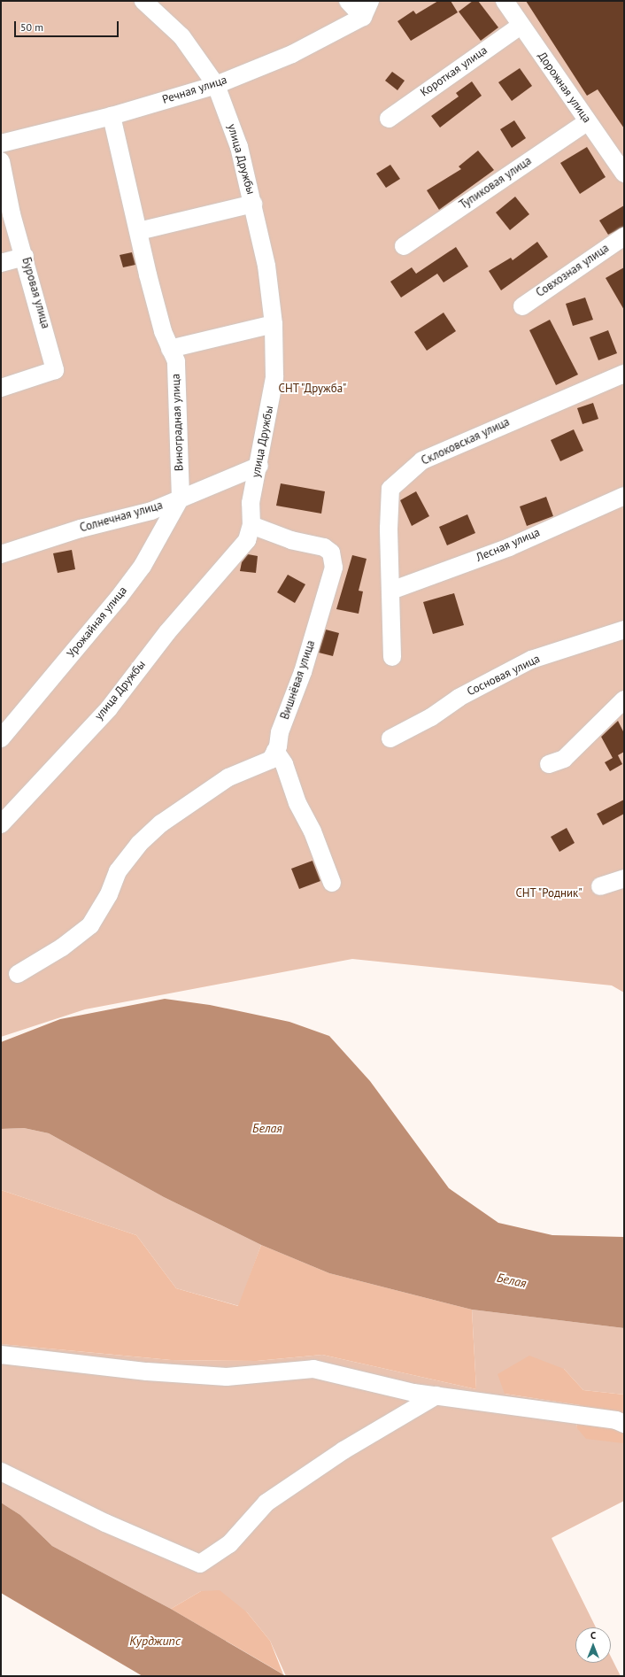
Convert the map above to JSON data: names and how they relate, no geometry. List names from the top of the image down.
{
  "streets": {
    "street": [
      "Короткая улица",
      "Дорожная улица",
      "Речная улица",
      "улица Дружбы",
      "Тупиковая улица",
      "Совхозная улица",
      "Буровая улица",
      "Виноградная улица",
      "Склоковская улица",
      "Солнечная улица",
      "Лесная улица",
      "Урожайная улица",
      "Сосновая улица",
      "Вишнёвая улица"
    ]
  },
  "crossings": [
    ["Короткая улица", "Дорожная улица"],
    ["Дорожная улица", "Тупиковая улица"],
    ["Речная улица", "улица Дружбы"],
    ["Речная улица", "Виноградная улица"],
    ["улица Дружбы", "Солнечная улица"],
    ["улица Дружбы", "Вишнёвая улица"],
    ["Виноградная улица", "Солнечная улица"],
    ["Виноградная улица", "Урожайная улица"],
    ["Склоковская улица", "Лесная улица"],
    ["Солнечная улица", "Урожайная улица"]
  ],
  "water": ["Белая", "Курджипс"],
  "parks": ["СНТ \"Дружба\"", "СНТ \"Родник\""],
  "scale_bar": "50 m",
  "north": "top"
}
